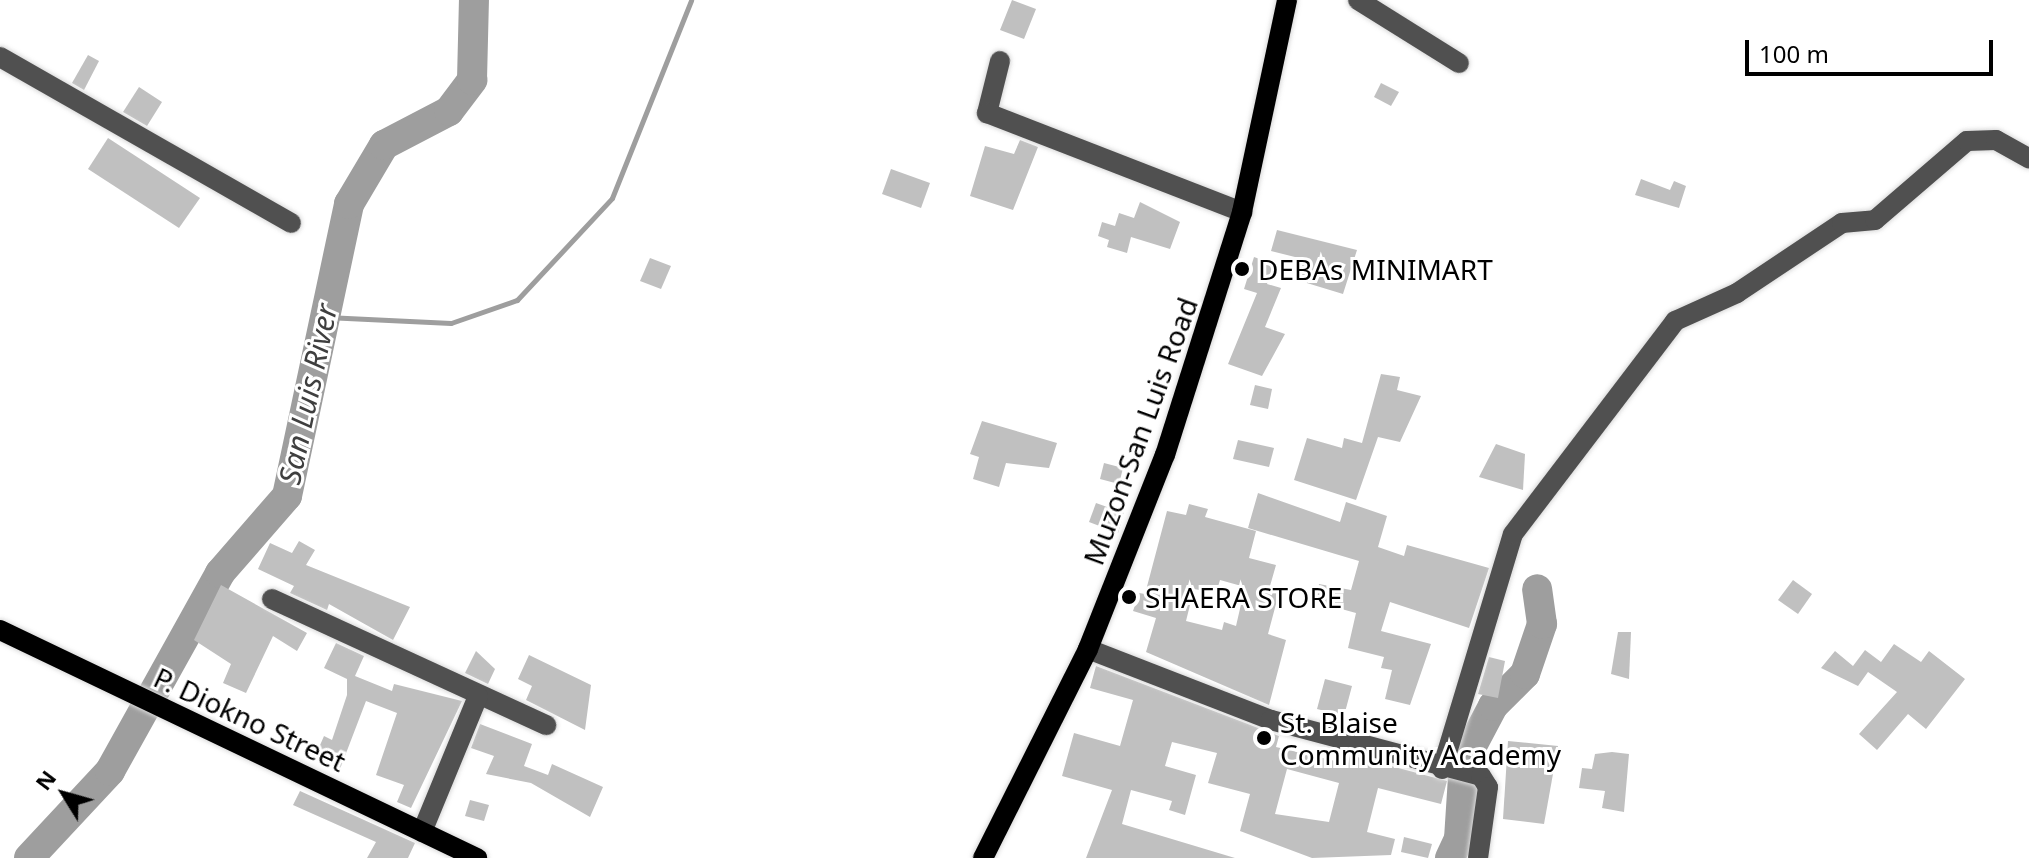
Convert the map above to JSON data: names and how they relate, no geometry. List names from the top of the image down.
{
  "streets": {
    "main road": ["Muzon-San Luis Road", "P. Diokno Street"]
  },
  "water": ["San Luis River"],
  "places": ["DEBAs MINIMART", "SHAERA STORE", "St. Blaise Community Academy"],
  "scale_bar": "100 m",
  "north": "top left"
}
